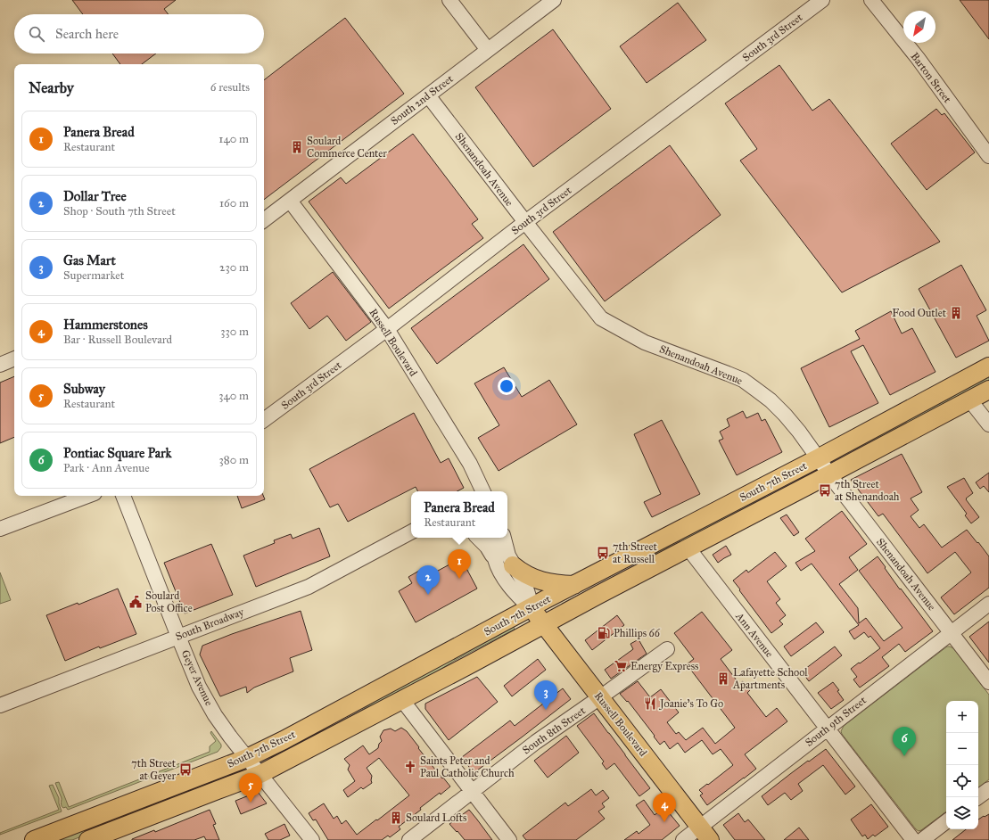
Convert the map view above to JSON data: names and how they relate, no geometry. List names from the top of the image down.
{
  "streets": {
    "main road": ["Russell Boulevard", "South 7th Street"],
    "street": [
      "South 3rd Street",
      "Barton Street",
      "South 2nd Street",
      "Shenandoah Avenue",
      "South Broadway",
      "Ann Avenue",
      "Geyer Avenue",
      "South 9th Street",
      "South 8th Street"
    ]
  },
  "crossings": [
    ["South 3rd Street", "Shenandoah Avenue"],
    ["South 3rd Street", "Russell Boulevard"],
    ["South 2nd Street", "Shenandoah Avenue"],
    ["South 2nd Street", "Russell Boulevard"],
    ["Shenandoah Avenue", "South 7th Street"],
    ["Shenandoah Avenue", "South 9th Street"],
    ["Russell Boulevard", "South 7th Street"],
    ["Russell Boulevard", "South 9th Street"],
    ["Russell Boulevard", "South 8th Street"],
    ["South 7th Street", "Ann Avenue"],
    ["South 7th Street", "Geyer Avenue"],
    ["South Broadway", "Geyer Avenue"],
    ["Ann Avenue", "South 9th Street"]
  ],
  "places": {
    "building": [
      "Soulard Commerce Center",
      "Food Outlet",
      "Lafayette School Apartments",
      "Soulard Lofts"
    ],
    "bus stop": ["7th Street at Shenandoah", "7th Street at Russell", "7th Street at Geyer"],
    "public building": ["Soulard Post Office"],
    "fuel station": ["Phillips 66"],
    "supermarket": ["Energy Express"],
    "restaurant": ["Joanie's To Go"],
    "church": ["Saints Peter and Paul Catholic Church"]
  },
  "north": "bottom left",
  "page": {
    "search": "Search here",
    "heading": ["Nearby", "6 results"],
    "list": [
      {
        "mark": "1",
        "name": "Panera Bread",
        "note": "Restaurant",
        "value": "140 m"
      },
      {
        "mark": "2",
        "name": "Dollar Tree",
        "note": "Shop · South 7th Street",
        "value": "160 m"
      },
      {
        "mark": "3",
        "name": "Gas Mart",
        "note": "Supermarket",
        "value": "230 m"
      },
      {
        "mark": "4",
        "name": "Hammerstones",
        "note": "Bar · Russell Boulevard",
        "value": "330 m"
      },
      {
        "mark": "5",
        "name": "Subway",
        "note": "Restaurant",
        "value": "340 m"
      },
      {
        "mark": "6",
        "name": "Pontiac Square Park",
        "note": "Park · Ann Avenue",
        "value": "380 m"
      }
    ],
    "popup": ["Panera Bread", "Restaurant"],
    "pins": [
      "1",
      "2",
      "3",
      "6",
      "5",
      "4"
    ],
    "map_buttons": ["+", "−"]
  }
}
